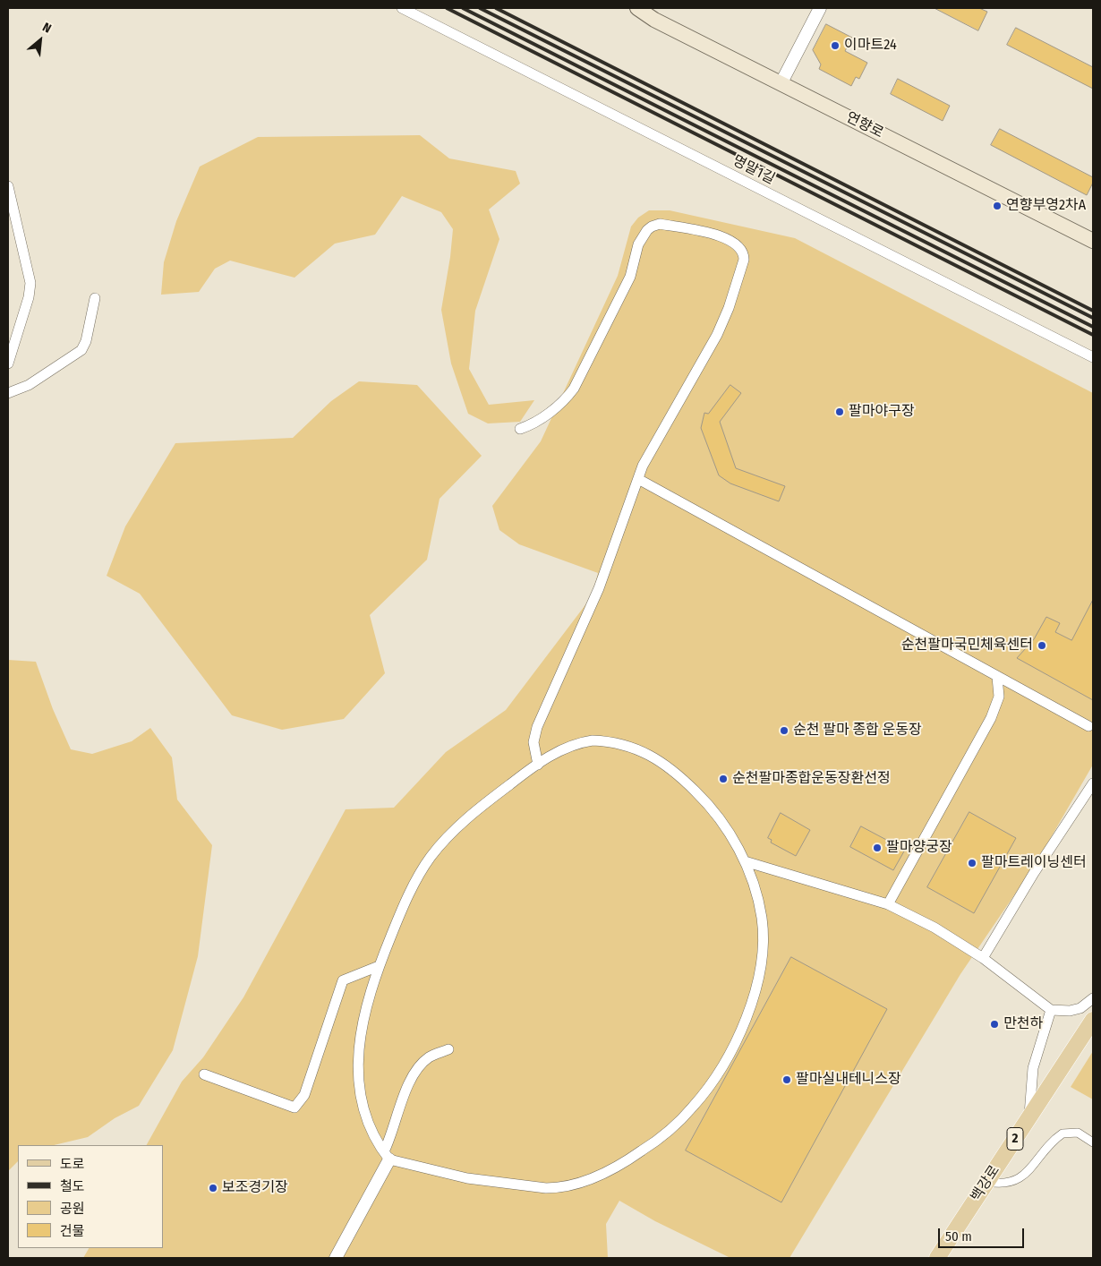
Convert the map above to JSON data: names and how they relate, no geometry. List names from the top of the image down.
{
  "streets": {
    "main road": ["연향로", "2", "백강로"],
    "street": ["명말1길"]
  },
  "places": [
    "이마트24",
    "연향부영2차A",
    "팔마야구장",
    "순천팔마국민체육센터",
    "순천 팔마 종합 운동장",
    "순천팔마종합운동장환선정",
    "팔마양궁장",
    "팔마트레이닝센터",
    "만천하",
    "팔마실내테니스장",
    "보조경기장"
  ],
  "legend": [
    "도로",
    "철도",
    "공원",
    "건물"
  ],
  "scale_bar": "50 m",
  "north": "top right"
}
